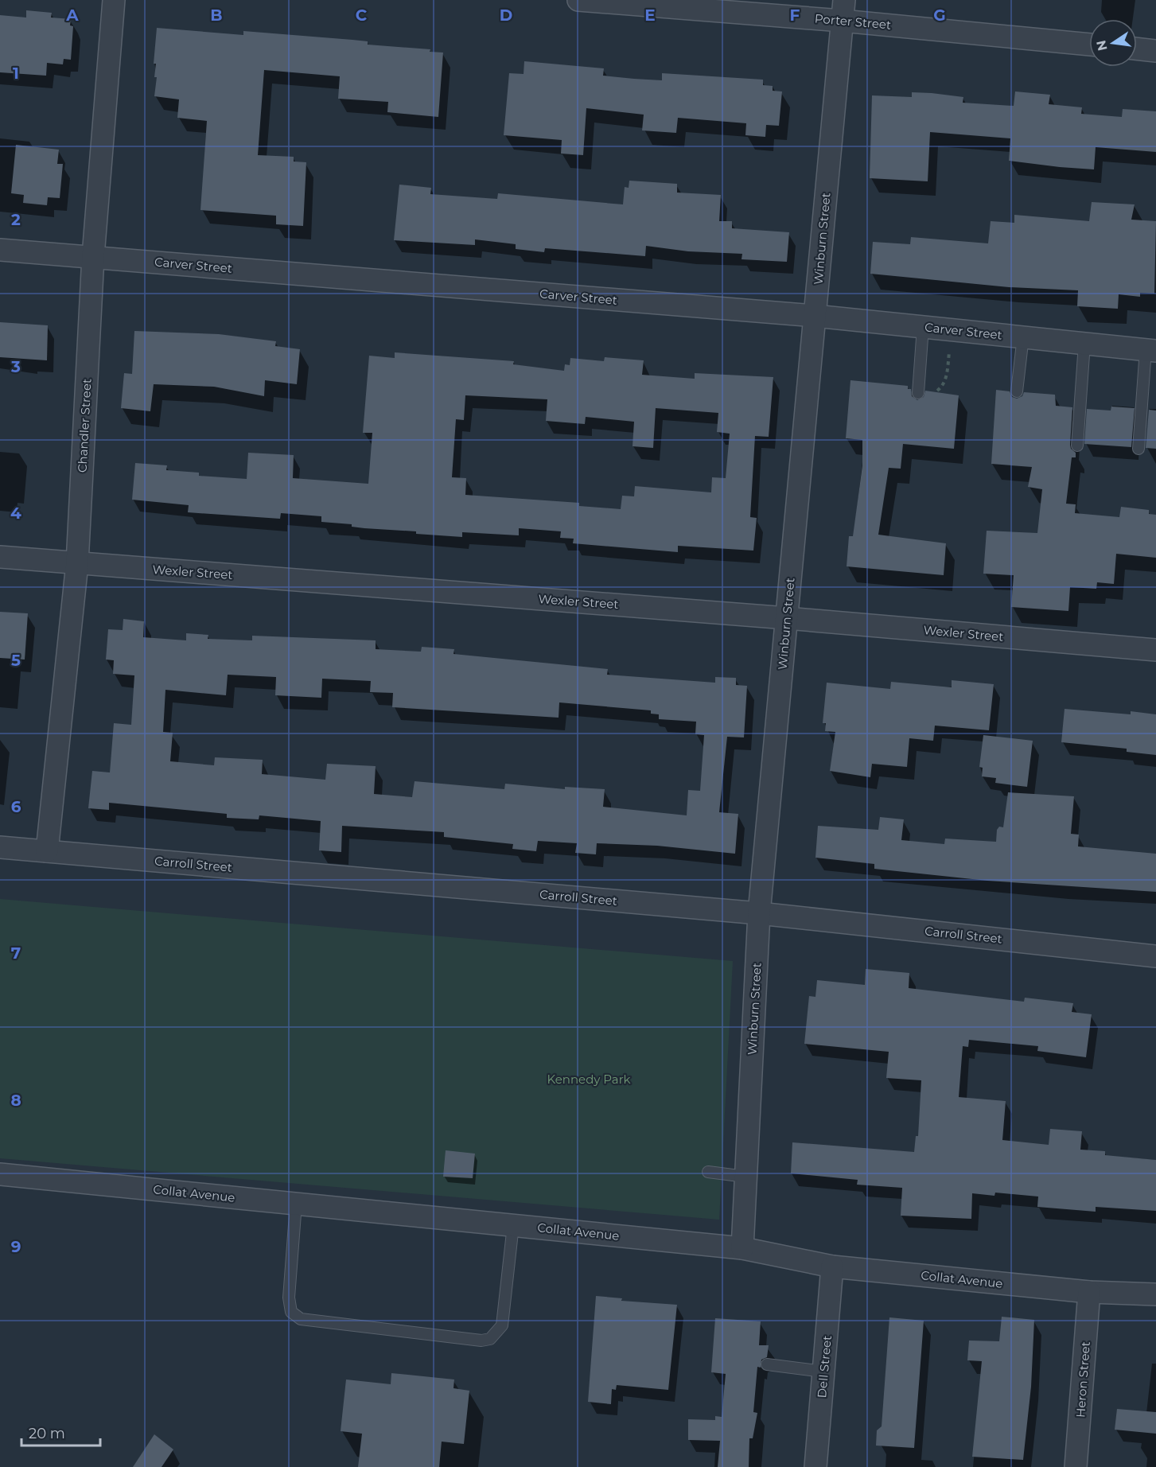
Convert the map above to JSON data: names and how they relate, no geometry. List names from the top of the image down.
{
  "streets": {
    "street": [
      "Porter Street",
      "Winburn Street",
      "Carver Street",
      "Chandler Street",
      "Wexler Street",
      "Carroll Street",
      "Collat Avenue",
      "Dell Street",
      "Heron Street"
    ]
  },
  "crossings": [
    ["Porter Street", "Winburn Street"],
    ["Winburn Street", "Carver Street"],
    ["Winburn Street", "Wexler Street"],
    ["Winburn Street", "Carroll Street"],
    ["Winburn Street", "Collat Avenue"],
    ["Carver Street", "Chandler Street"],
    ["Chandler Street", "Wexler Street"],
    ["Chandler Street", "Carroll Street"],
    ["Collat Avenue", "Dell Street"],
    ["Collat Avenue", "Heron Street"]
  ],
  "parks": ["Kennedy Park"],
  "scale_bar": "20 m",
  "north": "left",
  "grid": {
    "columns": [
      "A",
      "B",
      "C",
      "D",
      "E",
      "F",
      "G"
    ],
    "rows": [
      "1",
      "2",
      "3",
      "4",
      "5",
      "6",
      "7",
      "8",
      "9"
    ]
  }
}
